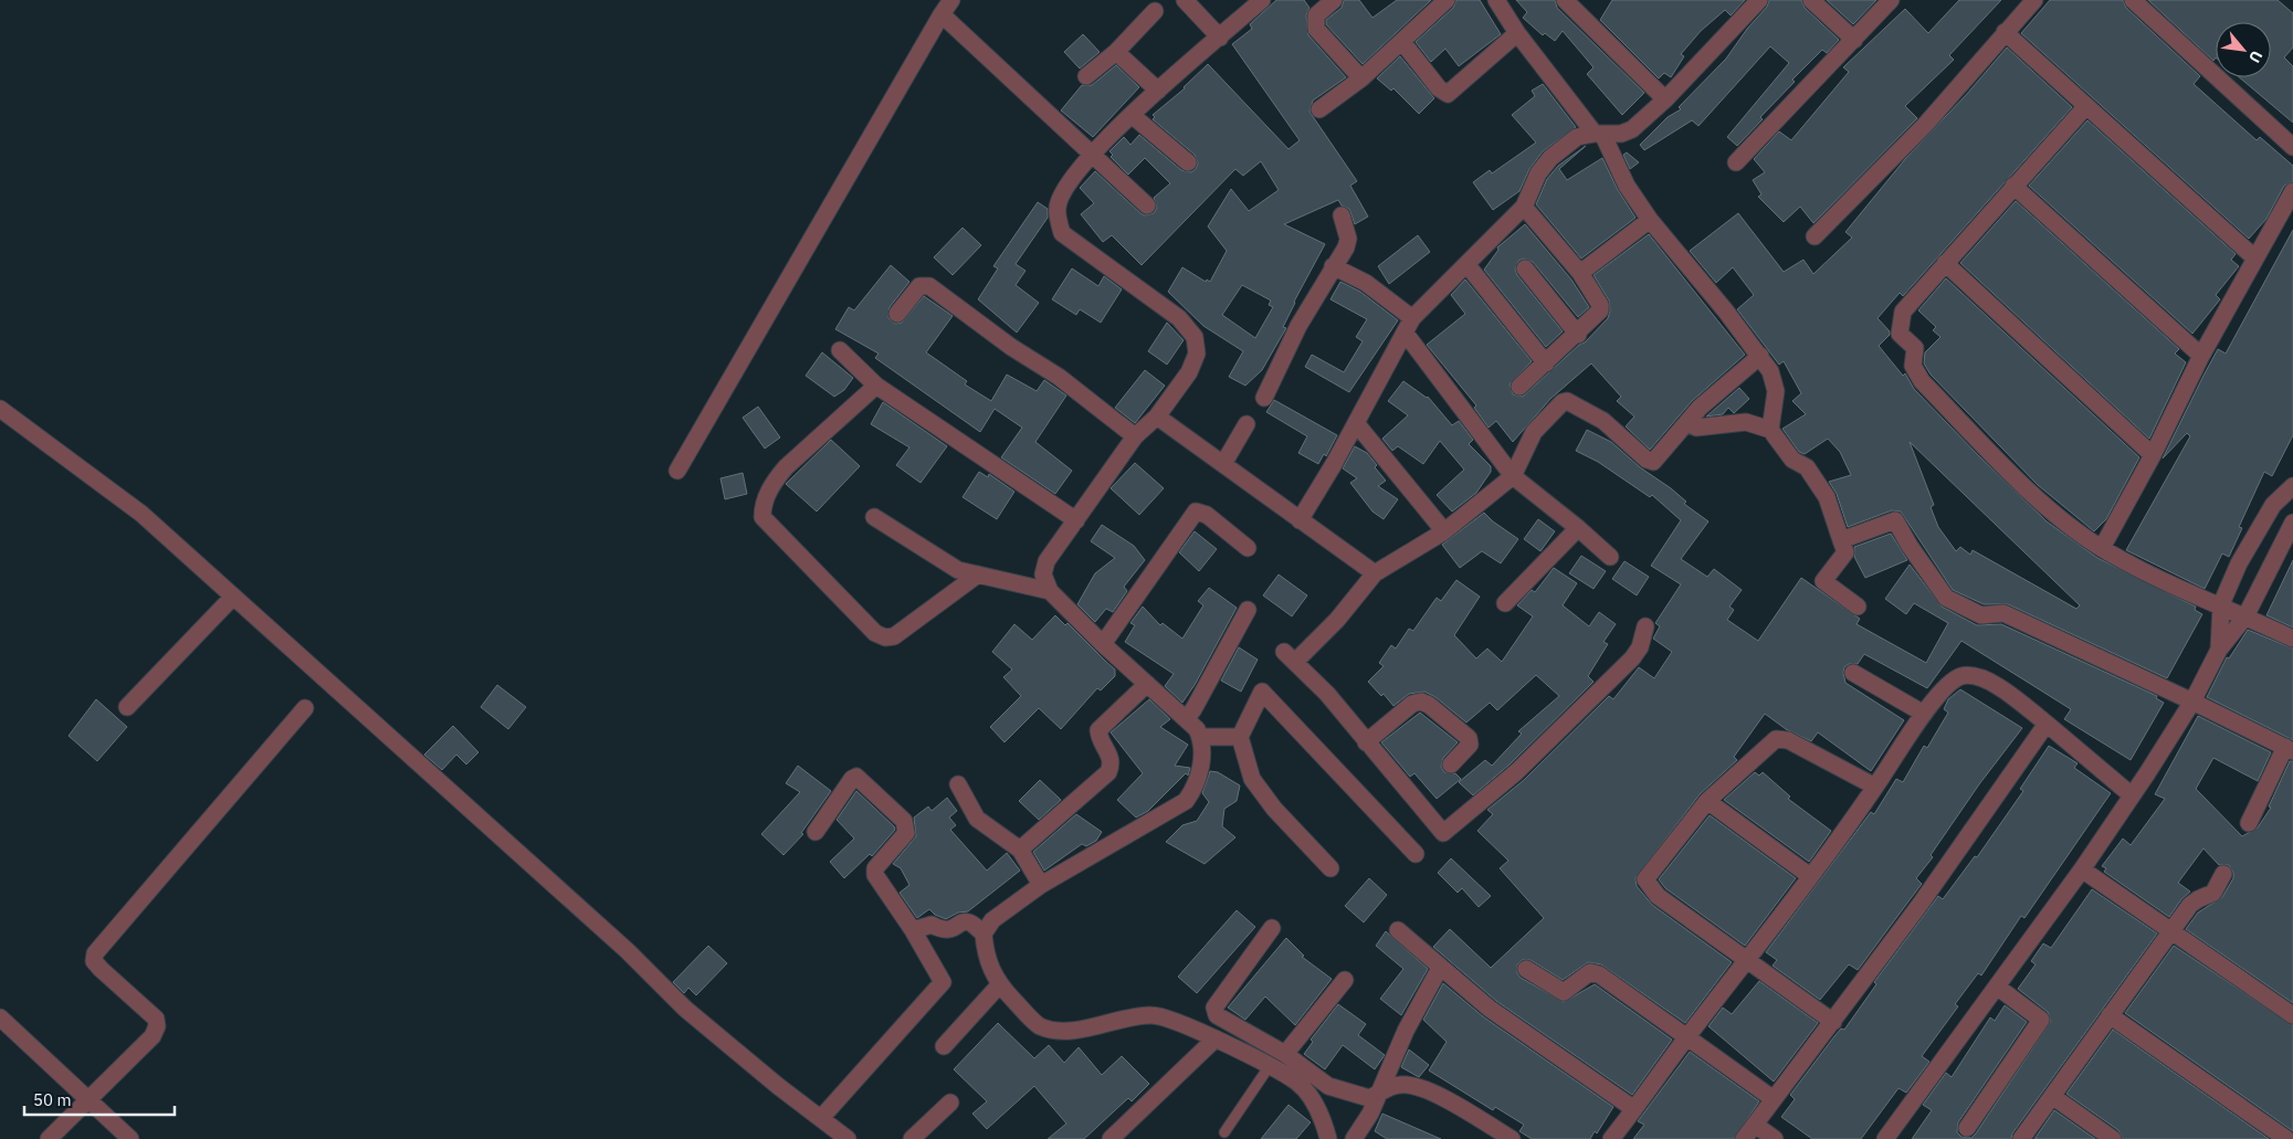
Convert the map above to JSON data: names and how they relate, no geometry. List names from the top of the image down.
{
  "scale_bar": "50 m",
  "north": "bottom right"
}
